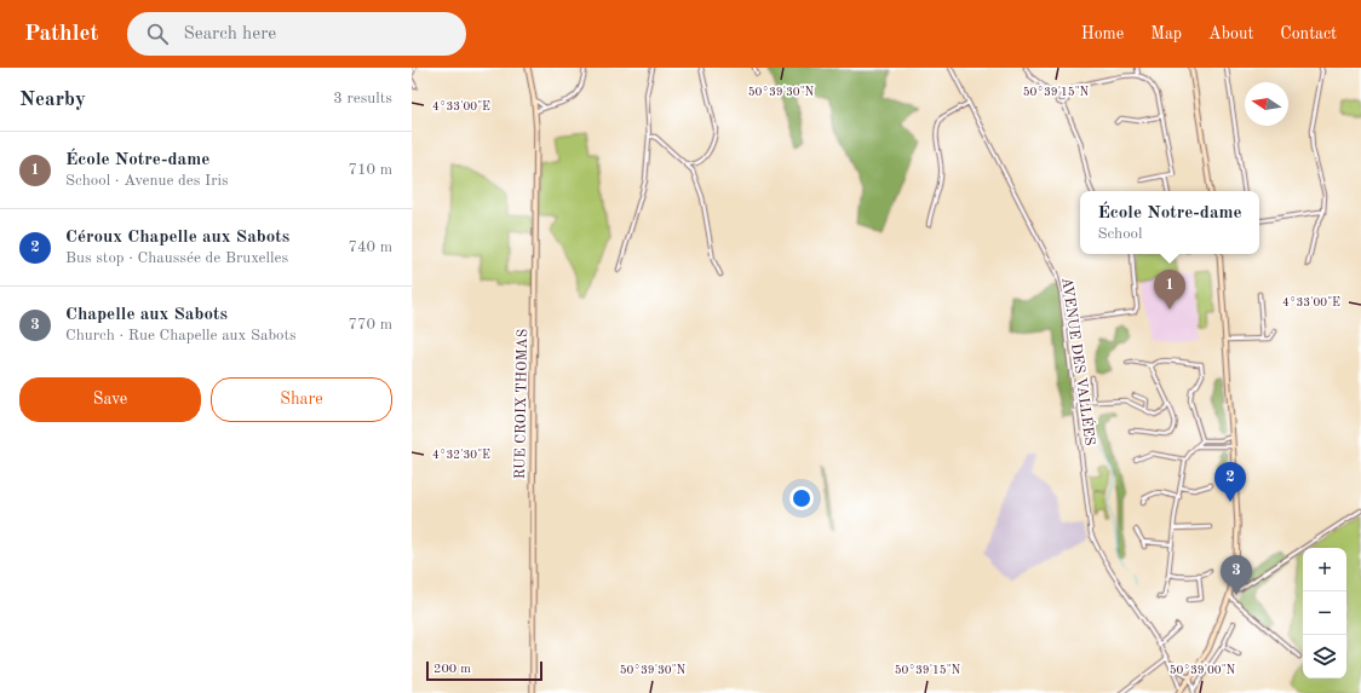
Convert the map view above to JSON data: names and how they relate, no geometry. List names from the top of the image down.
{
  "streets": {
    "street": ["AVENUE DES VALLÉES", "RUE CROIX THOMAS"]
  },
  "scale_bar": "200 m",
  "north": "left",
  "page": {
    "header": "Pathlet",
    "search": "Search here",
    "nav": [
      "Home",
      "Map",
      "About",
      "Contact"
    ],
    "heading": ["Nearby", "3 results"],
    "list": [
      {
        "mark": "1",
        "name": "École Notre-dame",
        "note": "School · Avenue des Iris",
        "value": "710 m"
      },
      {
        "mark": "2",
        "name": "Céroux Chapelle aux Sabots",
        "note": "Bus stop · Chaussée de Bruxelles",
        "value": "740 m"
      },
      {
        "mark": "3",
        "name": "Chapelle aux Sabots",
        "note": "Church · Rue Chapelle aux Sabots",
        "value": "770 m"
      }
    ],
    "popup": ["École Notre-dame", "School"],
    "pins": ["1", "2", "3"],
    "buttons": ["Save", "Share"],
    "map_buttons": ["+", "−"],
    "scale": "200 m"
  },
  "coordinates": [
    "50°39'30\"N",
    "50°39'15\"N",
    "4°33'00\"E",
    "4°32'30\"E",
    "50°39'00\"N"
  ]
}
